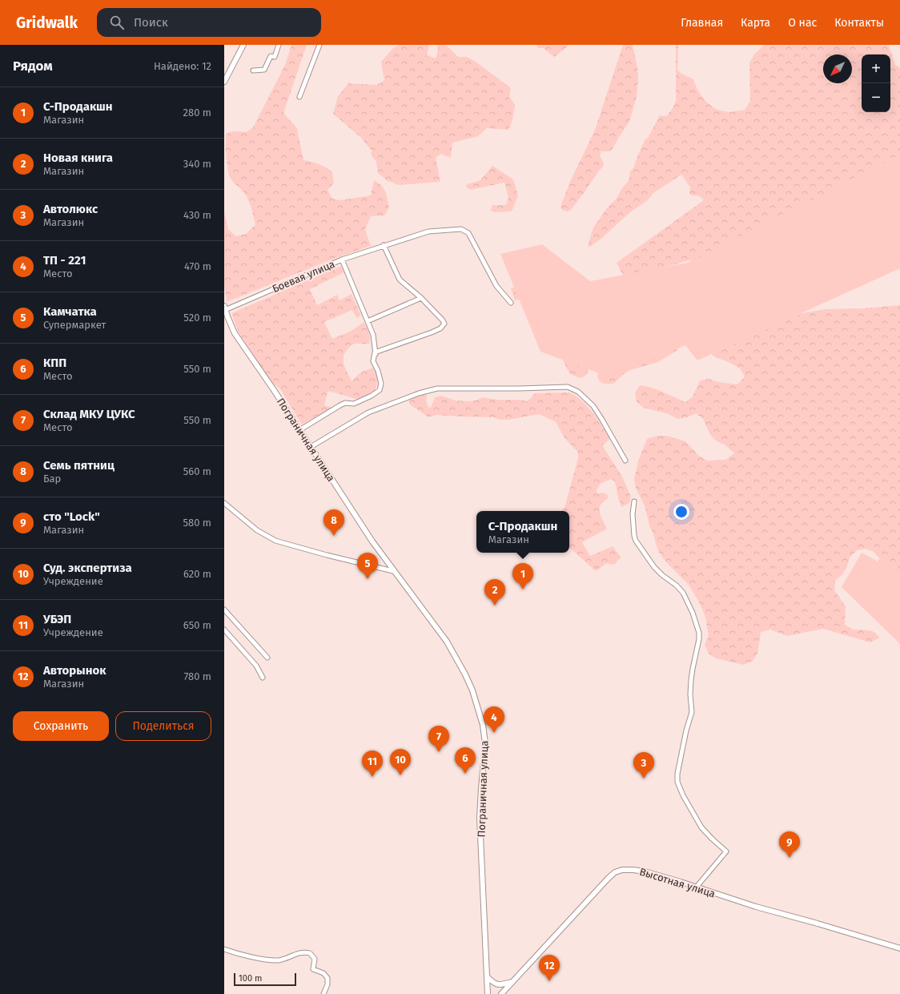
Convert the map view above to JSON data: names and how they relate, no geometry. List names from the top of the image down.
{
  "streets": {
    "street": ["Боевая улица", "Пограничная улица", "Высотная улица"]
  },
  "crossings": [
    ["Боевая улица", "Пограничная улица"]
  ],
  "scale_bar": "100 m",
  "north": "bottom left",
  "page": {
    "header": "Gridwalk",
    "search": "Поиск",
    "nav": [
      "Главная",
      "Карта",
      "О нас",
      "Контакты"
    ],
    "heading": ["Рядом", "Найдено: 12"],
    "map_buttons": ["+", "−"],
    "list": [
      {
        "mark": "1",
        "name": "С-Продакшн",
        "note": "Магазин",
        "value": "280 m"
      },
      {
        "mark": "2",
        "name": "Новая книга",
        "note": "Магазин",
        "value": "340 m"
      },
      {
        "mark": "3",
        "name": "Автолюкс",
        "note": "Магазин",
        "value": "430 m"
      },
      {
        "mark": "4",
        "name": "ТП - 221",
        "note": "Место",
        "value": "470 m"
      },
      {
        "mark": "5",
        "name": "Камчатка",
        "note": "Супермаркет",
        "value": "520 m"
      },
      {
        "mark": "6",
        "name": "КПП",
        "note": "Место",
        "value": "550 m"
      },
      {
        "mark": "7",
        "name": "Склад МКУ ЦУКС",
        "note": "Место",
        "value": "550 m"
      },
      {
        "mark": "8",
        "name": "Семь пятниц",
        "note": "Бар",
        "value": "560 m"
      },
      {
        "mark": "9",
        "name": "сто \"Lock\"",
        "note": "Магазин",
        "value": "580 m"
      },
      {
        "mark": "10",
        "name": "Суд. экспертиза",
        "note": "Учреждение",
        "value": "620 m"
      },
      {
        "mark": "11",
        "name": "УБЭП",
        "note": "Учреждение",
        "value": "650 m"
      },
      {
        "mark": "12",
        "name": "Авторынок",
        "note": "Магазин",
        "value": "780 m"
      }
    ],
    "pins": [
      "8",
      "5",
      "1",
      "2",
      "4",
      "7",
      "6",
      "10",
      "11",
      "3",
      "9",
      "12"
    ],
    "popup": ["С-Продакшн", "Магазин"],
    "buttons": ["Сохранить", "Поделиться"],
    "scale": "100 m"
  }
}
